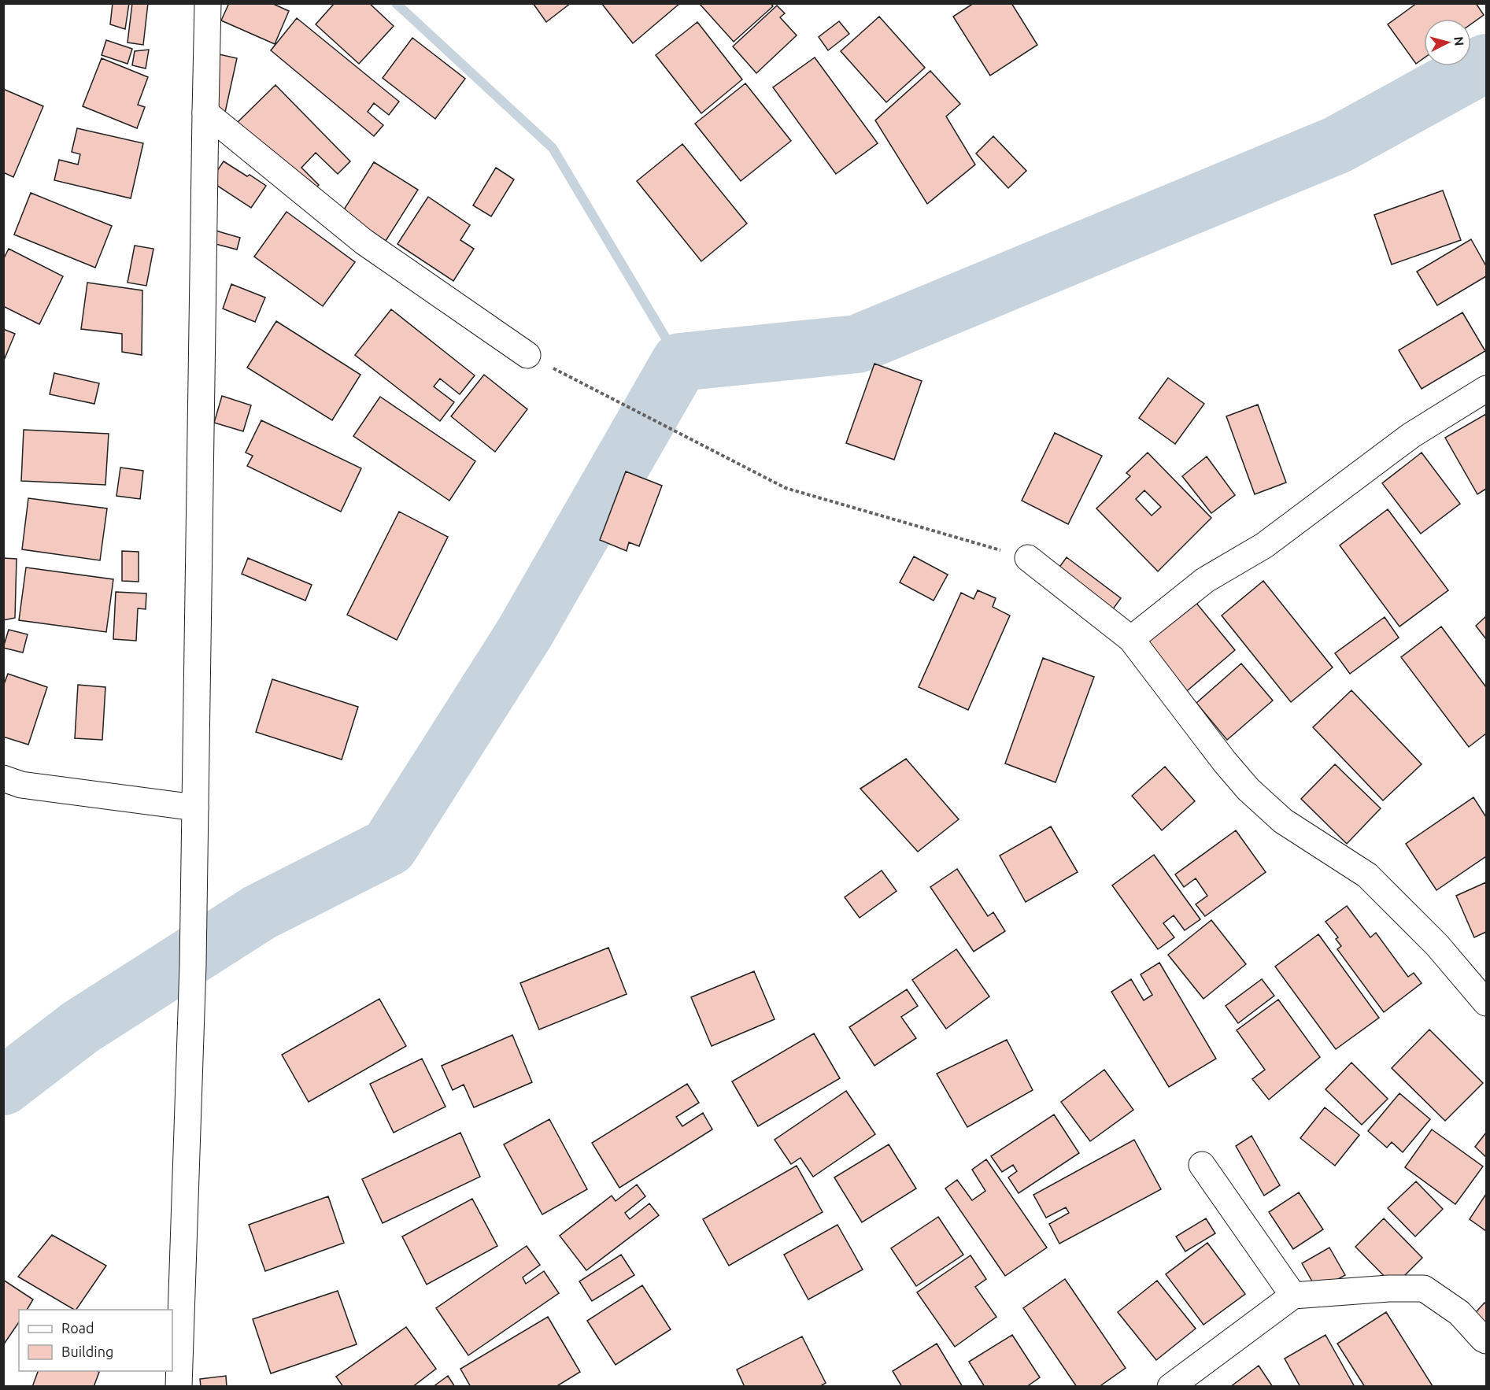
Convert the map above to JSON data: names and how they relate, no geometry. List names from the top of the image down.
{
  "legend": ["Road", "Building"],
  "north": "right"
}
